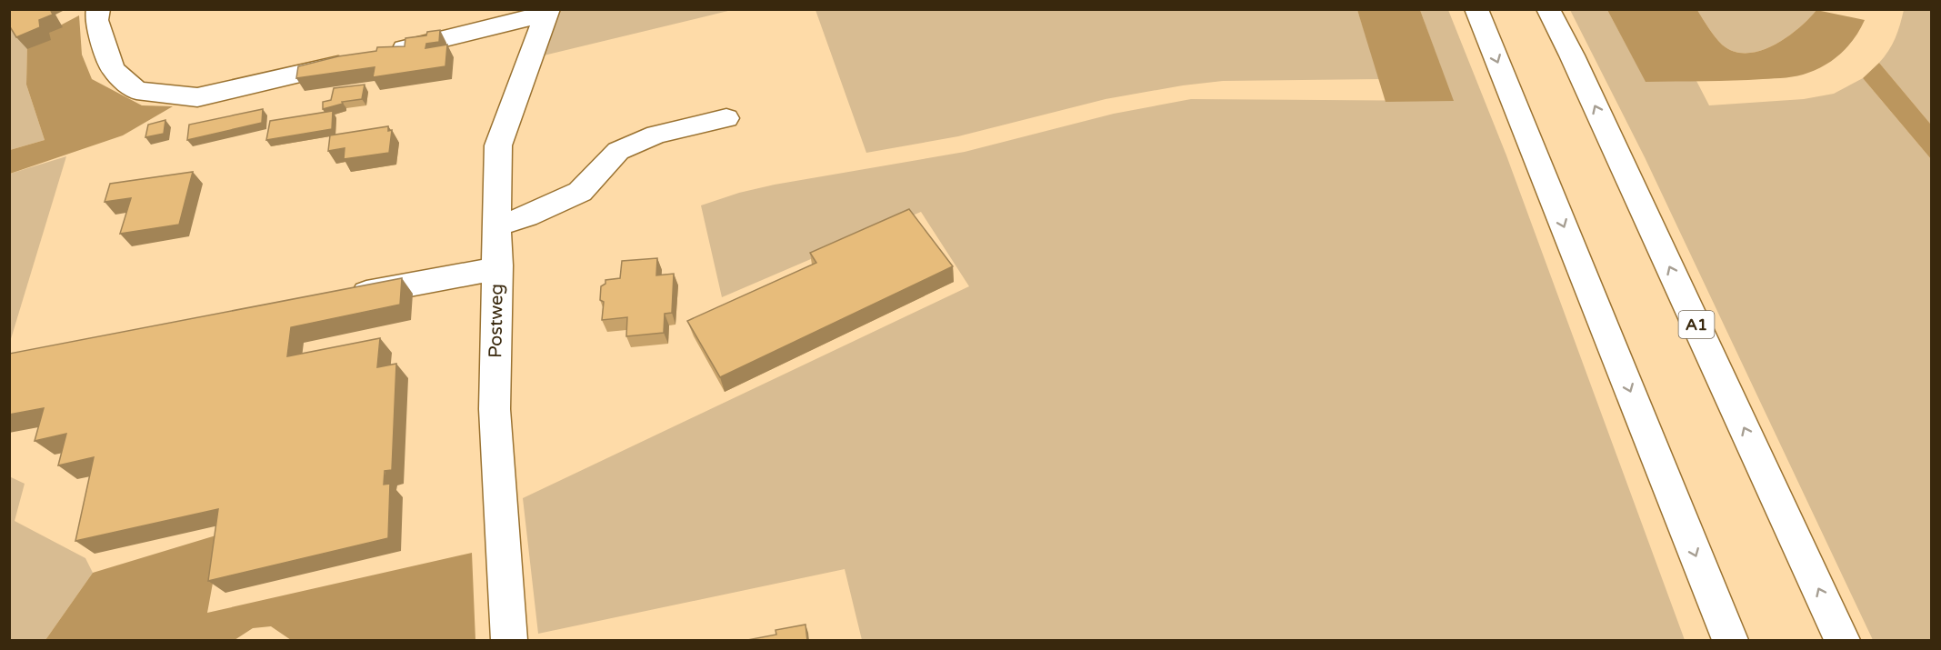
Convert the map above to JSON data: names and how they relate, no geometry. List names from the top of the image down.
{
  "streets": {
    "main road": ["Postweg", "A1"]
  }
}
